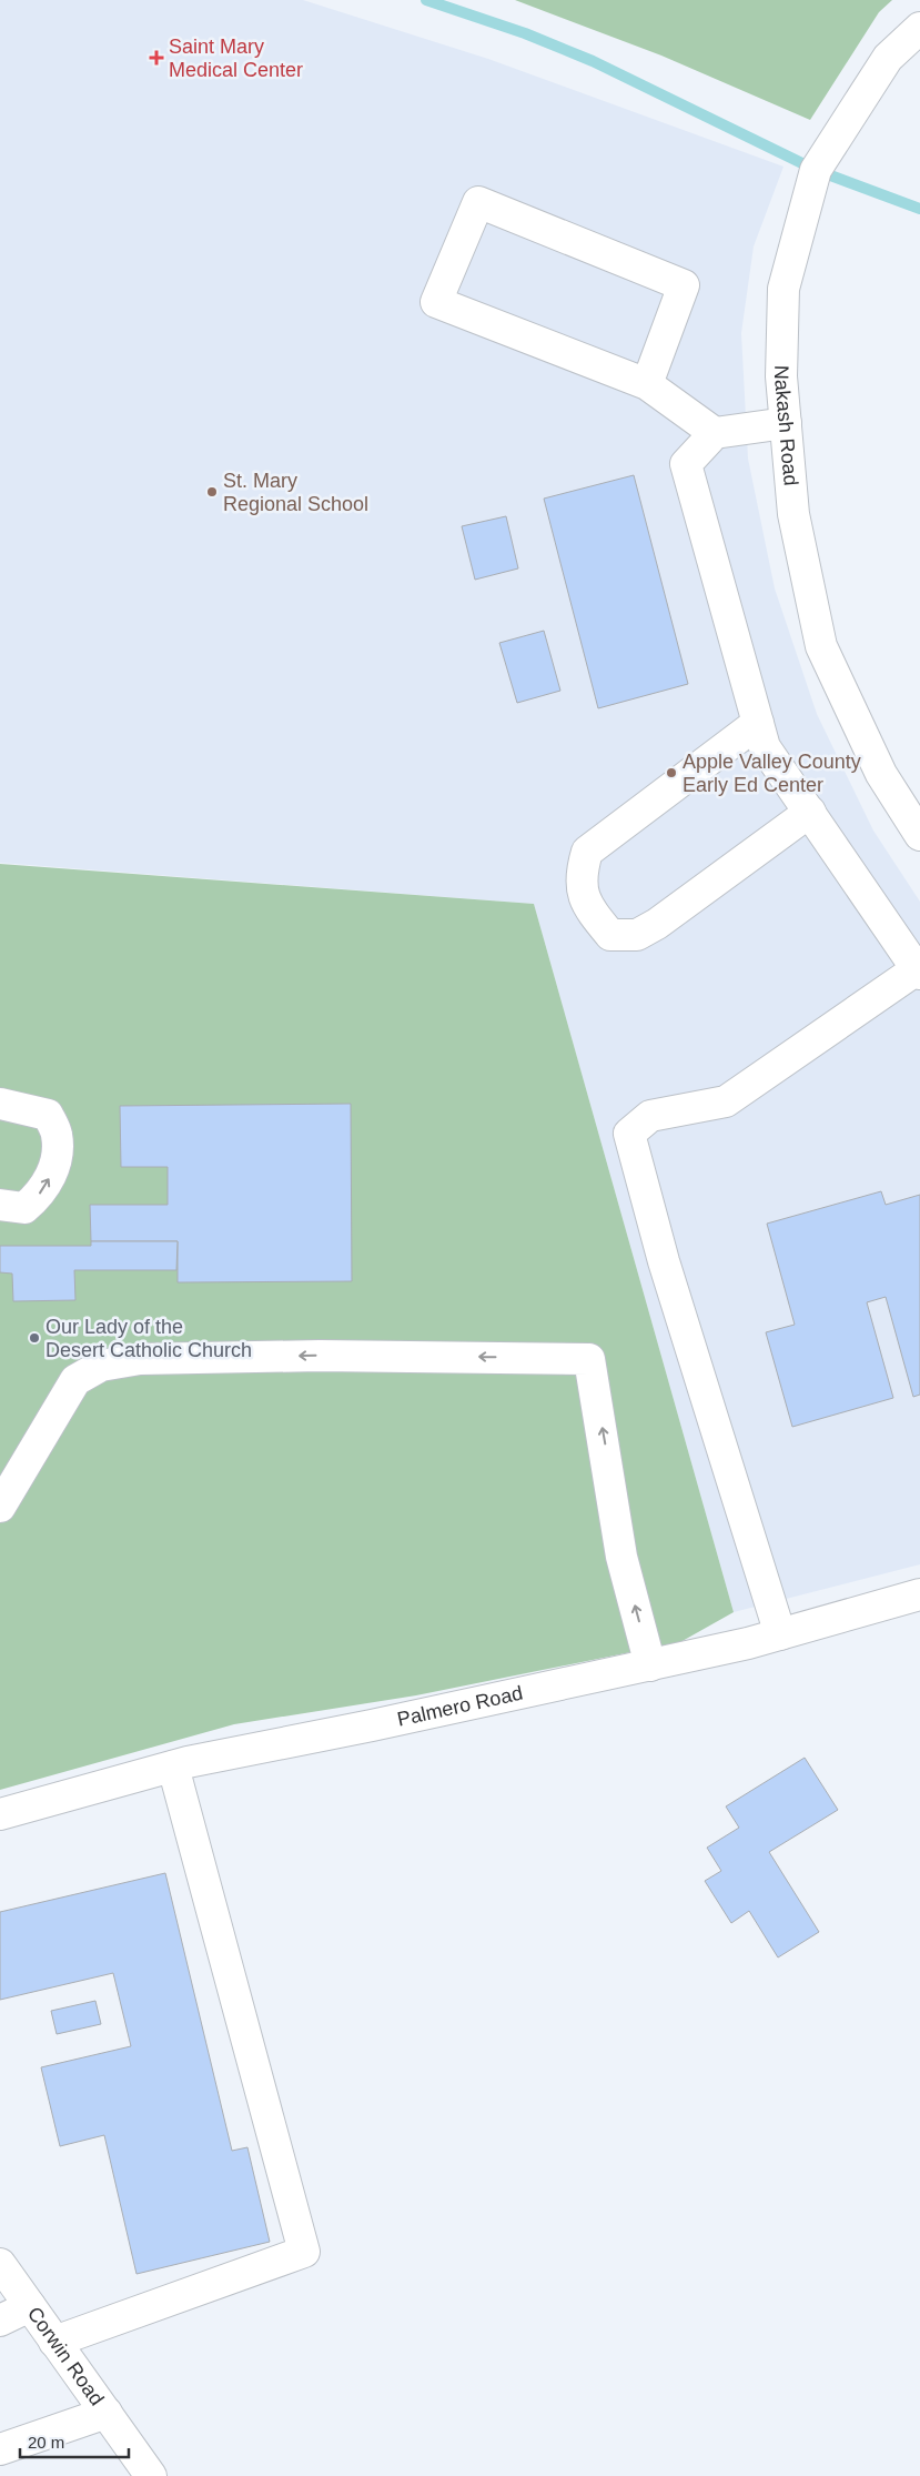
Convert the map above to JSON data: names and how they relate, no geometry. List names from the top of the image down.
{
  "streets": {
    "street": ["Nakash Road", "Palmero Road", "Corwin Road"]
  },
  "places": {
    "health": ["Saint Mary Medical Center"],
    "other": ["St. Mary Regional School", "Apple Valley County Early Ed Center", "Our Lady of the Desert Catholic Church"]
  },
  "scale_bar": "20 m"
}
